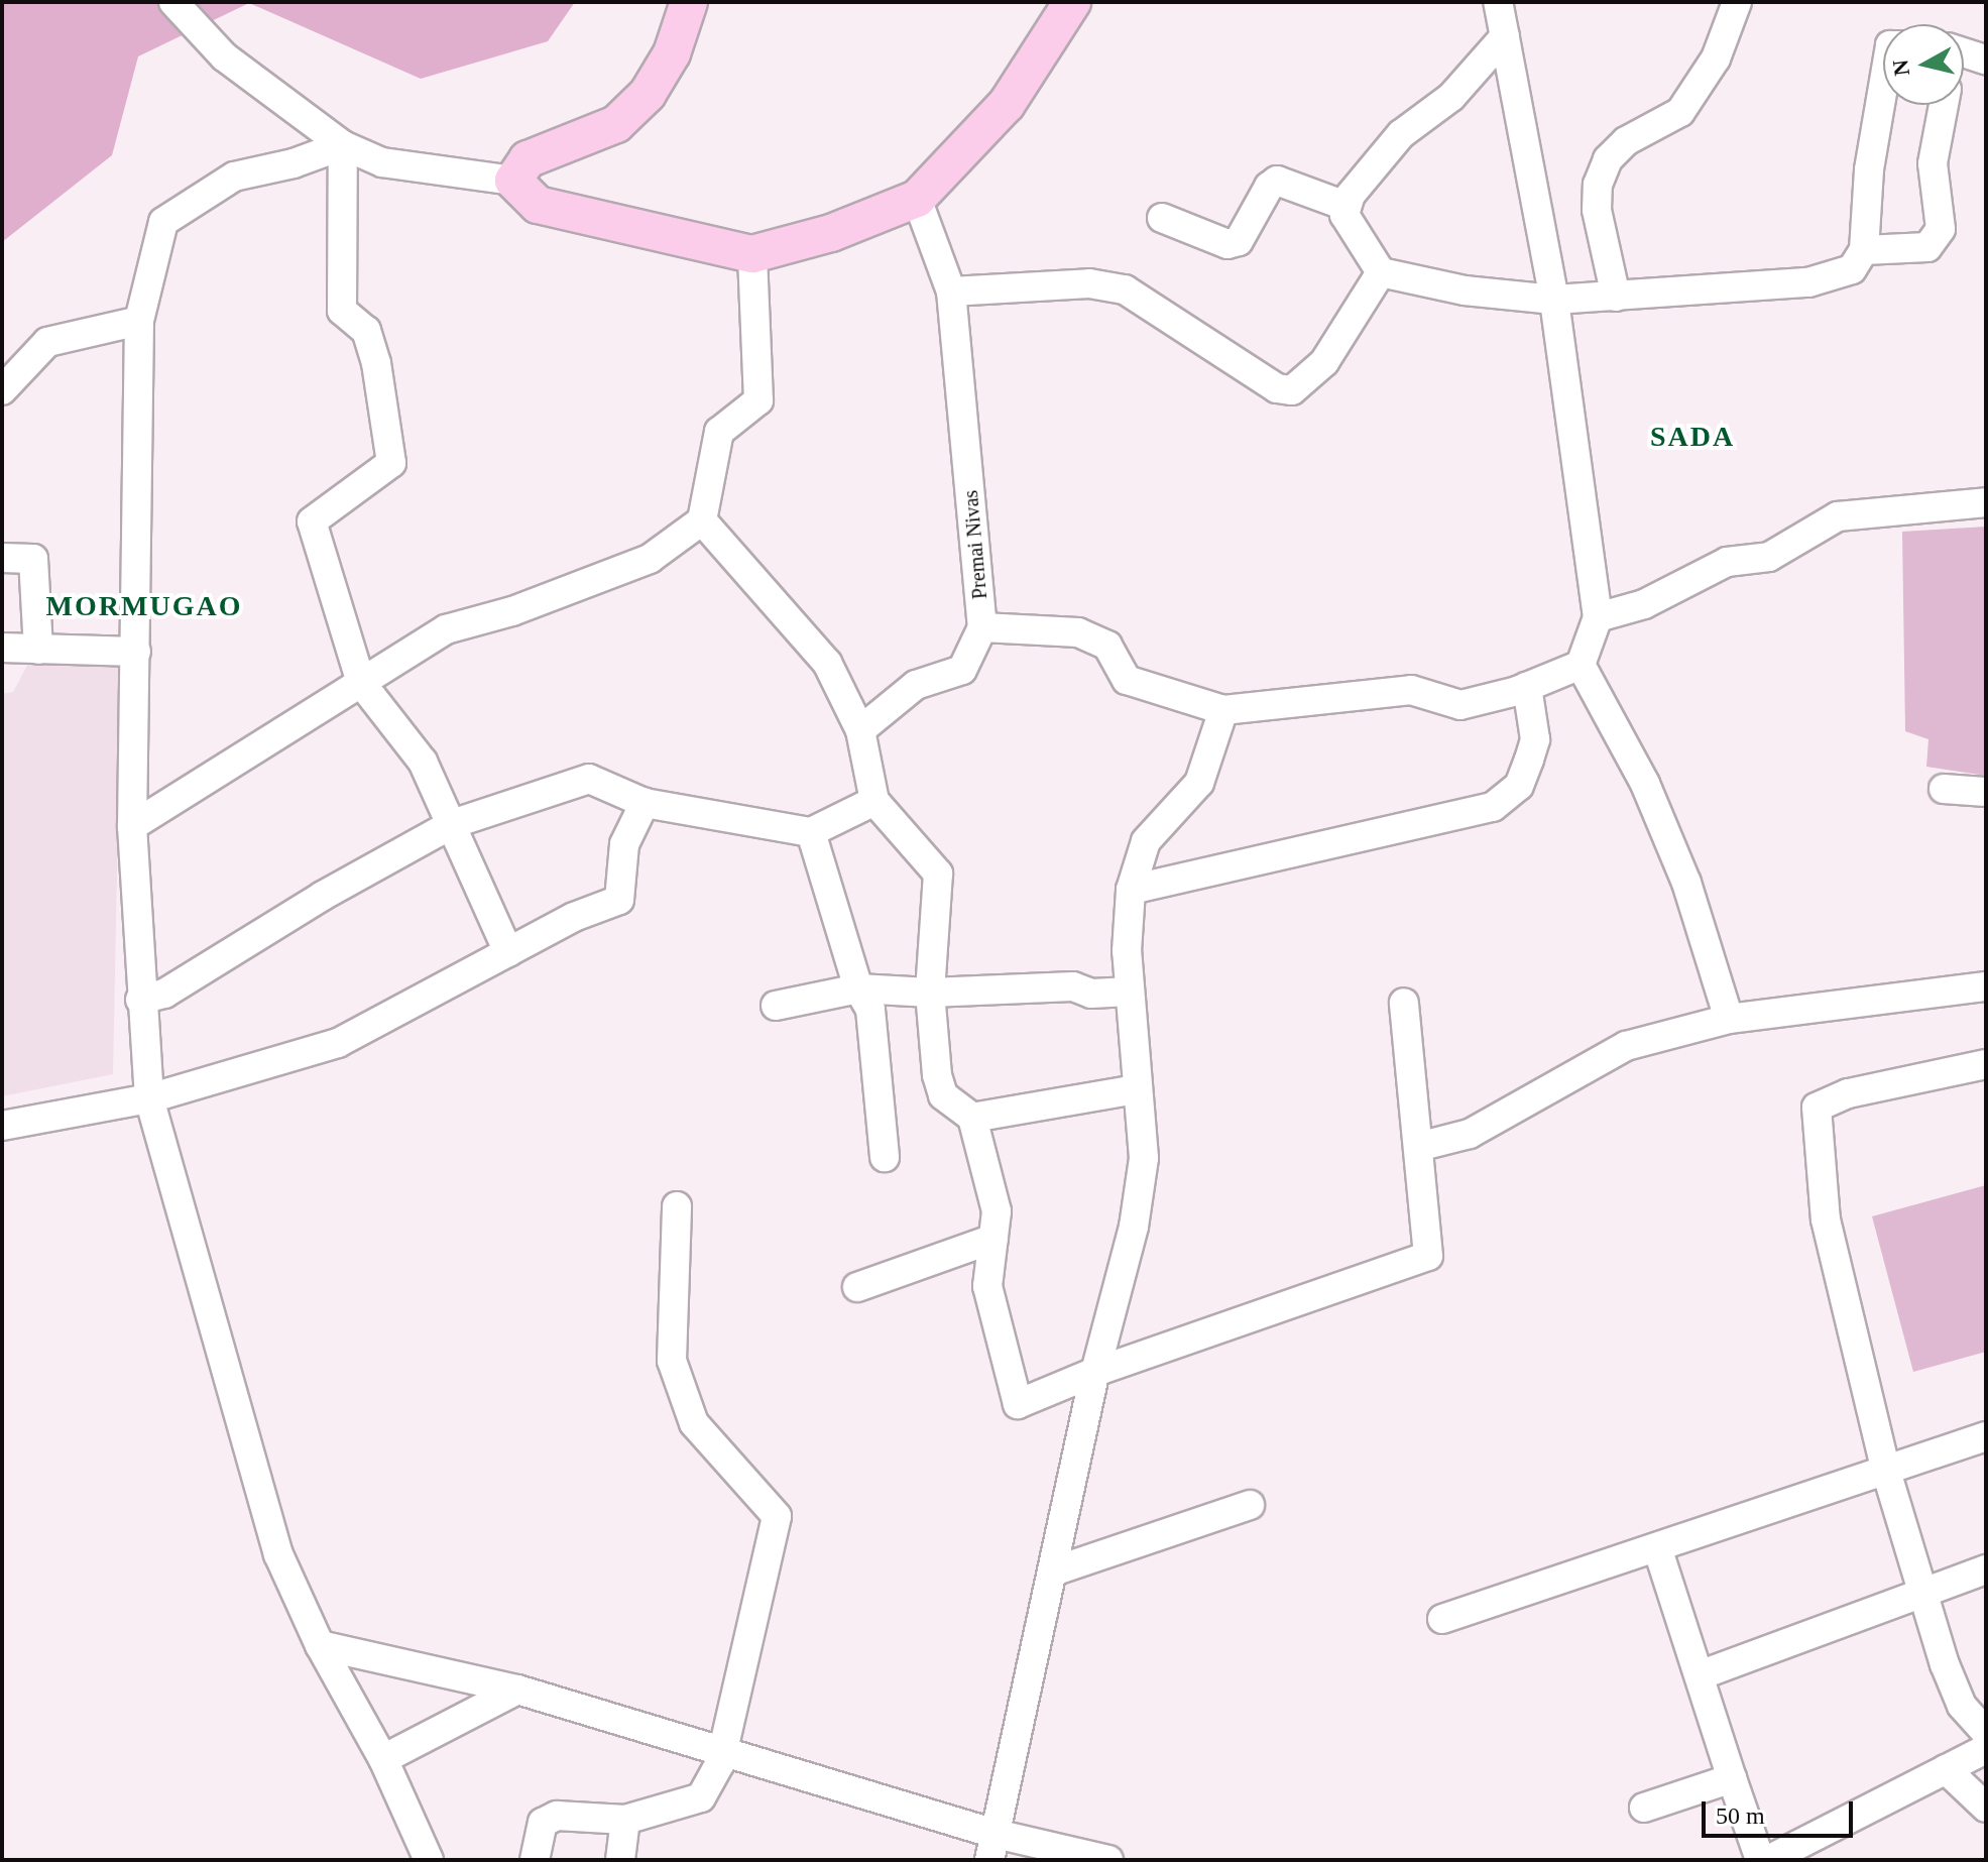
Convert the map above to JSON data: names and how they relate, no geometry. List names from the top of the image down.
{
  "streets": {
    "street": ["Premai Nivas"]
  },
  "districts": ["SADA", "MORMUGAO"],
  "scale_bar": "50 m",
  "north": "left"
}
